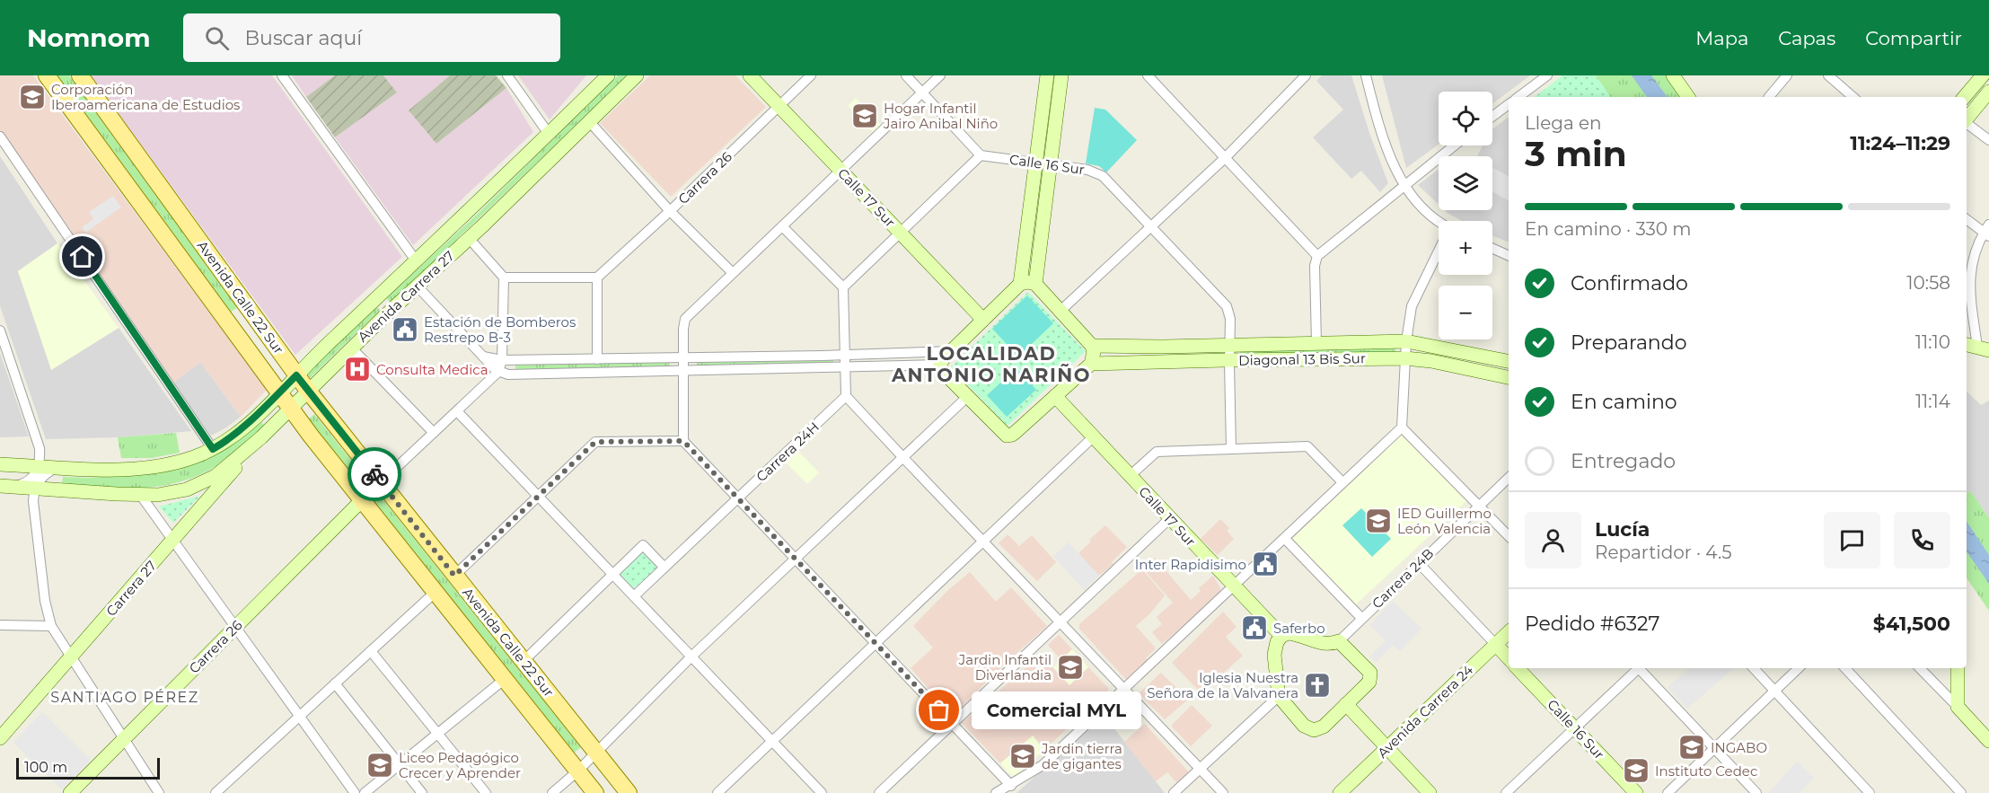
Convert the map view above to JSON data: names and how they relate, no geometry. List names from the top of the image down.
{
  "streets": {
    "main road": ["Avenida Calle 22 Sur"],
    "street": [
      "Calle 16 Sur",
      "Carrera 26",
      "Calle 17 Sur",
      "Avenida Carrera 27",
      "Diagonal 13 Bis Sur",
      "Carrera 24H",
      "Carrera 24B",
      "Carrera 27",
      "Avenida Carrera 24"
    ]
  },
  "crossings": [
    ["Calle 16 Sur", "Diagonal 13 Bis Sur"],
    ["Carrera 26", "Calle 17 Sur"],
    ["Carrera 26", "Avenida Calle 22 Sur"],
    ["Avenida Carrera 27", "Avenida Calle 22 Sur"],
    ["Avenida Carrera 27", "Carrera 27"]
  ],
  "districts": ["LOCALIDAD ANTONIO NARIÑO", "SANTIAGO PÉREZ"],
  "places": {
    "school or university": [
      "Corporación Iberoamericana de Estudios",
      "Hogar Infantil Jairo Anibal Niño",
      "IED Guillermo León Valencia",
      "Jardin Infantil Diverlandia",
      "INGABO",
      "Jardin tierra de gigantes",
      "Liceo Pedagógico Crecer y Aprender",
      "Instituto Cedec"
    ],
    "public building": ["Estación de Bomberos Restrepo B-3", "Inter Rapidisimo", "Saferbo"],
    "hospital": ["Consulta Medica"],
    "church": ["Iglesia Nuestra Señora de la Valvanera"],
    "other": ["Comercial MYL"]
  },
  "scale_bar": "100 m",
  "page": {
    "header": "Nomnom",
    "search": "Buscar aquí",
    "nav": ["Mapa", "Capas", "Compartir"],
    "map_buttons": ["+", "−"],
    "heading": ["3 min", "Llega en", "11:24–11:29"],
    "panel": [
      "Lucía",
      "Repartidor · 4.5",
      "Pedido #6327",
      "$41,500"
    ],
    "bar": "En camino · 330 m",
    "list": [
      ["Confirmado", "10:58"],
      ["Preparando", "11:10"],
      ["En camino", "11:14"],
      "Entregado"
    ],
    "bubble": "Comercial MYL",
    "scale": "100 m"
  }
}
